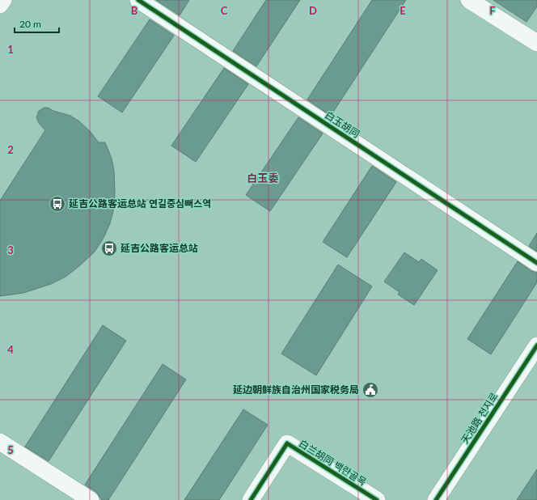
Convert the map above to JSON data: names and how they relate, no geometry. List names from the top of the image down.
{
  "streets": {
    "street": ["白玉胡同", "天池路 천지로", "白兰胡同 백란골목"]
  },
  "districts": ["白玉委"],
  "places": {
    "bus stop": ["延吉公路客运总站 연길중심뻐스역", "延吉公路客运总站"],
    "public building": ["延边朝鲜族自治州国家税务局"]
  },
  "scale_bar": "20 m",
  "grid": {
    "columns": [
      "B",
      "C",
      "D",
      "E",
      "F"
    ],
    "rows": [
      "1",
      "2",
      "3",
      "4",
      "5"
    ]
  }
}
